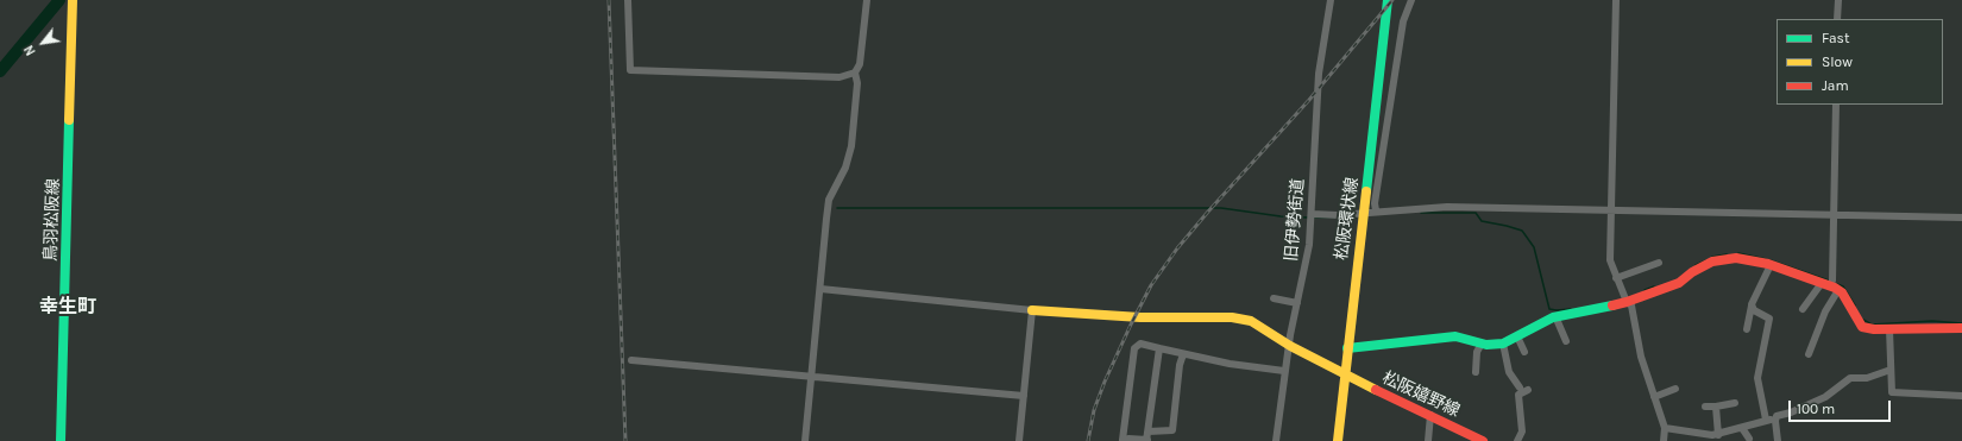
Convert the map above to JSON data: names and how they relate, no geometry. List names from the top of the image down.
{
  "streets": {
    "main road": ["松阪環状線", "鳥羽松阪線", "松阪嬉野線"],
    "street": ["旧伊勢街道"]
  },
  "crossings": [
    ["松阪環状線", "松阪嬉野線"],
    ["旧伊勢街道", "松阪嬉野線"]
  ],
  "districts": ["幸生町"],
  "legend": ["Fast", "Slow", "Jam"],
  "scale_bar": "100 m",
  "north": "bottom left"
}
